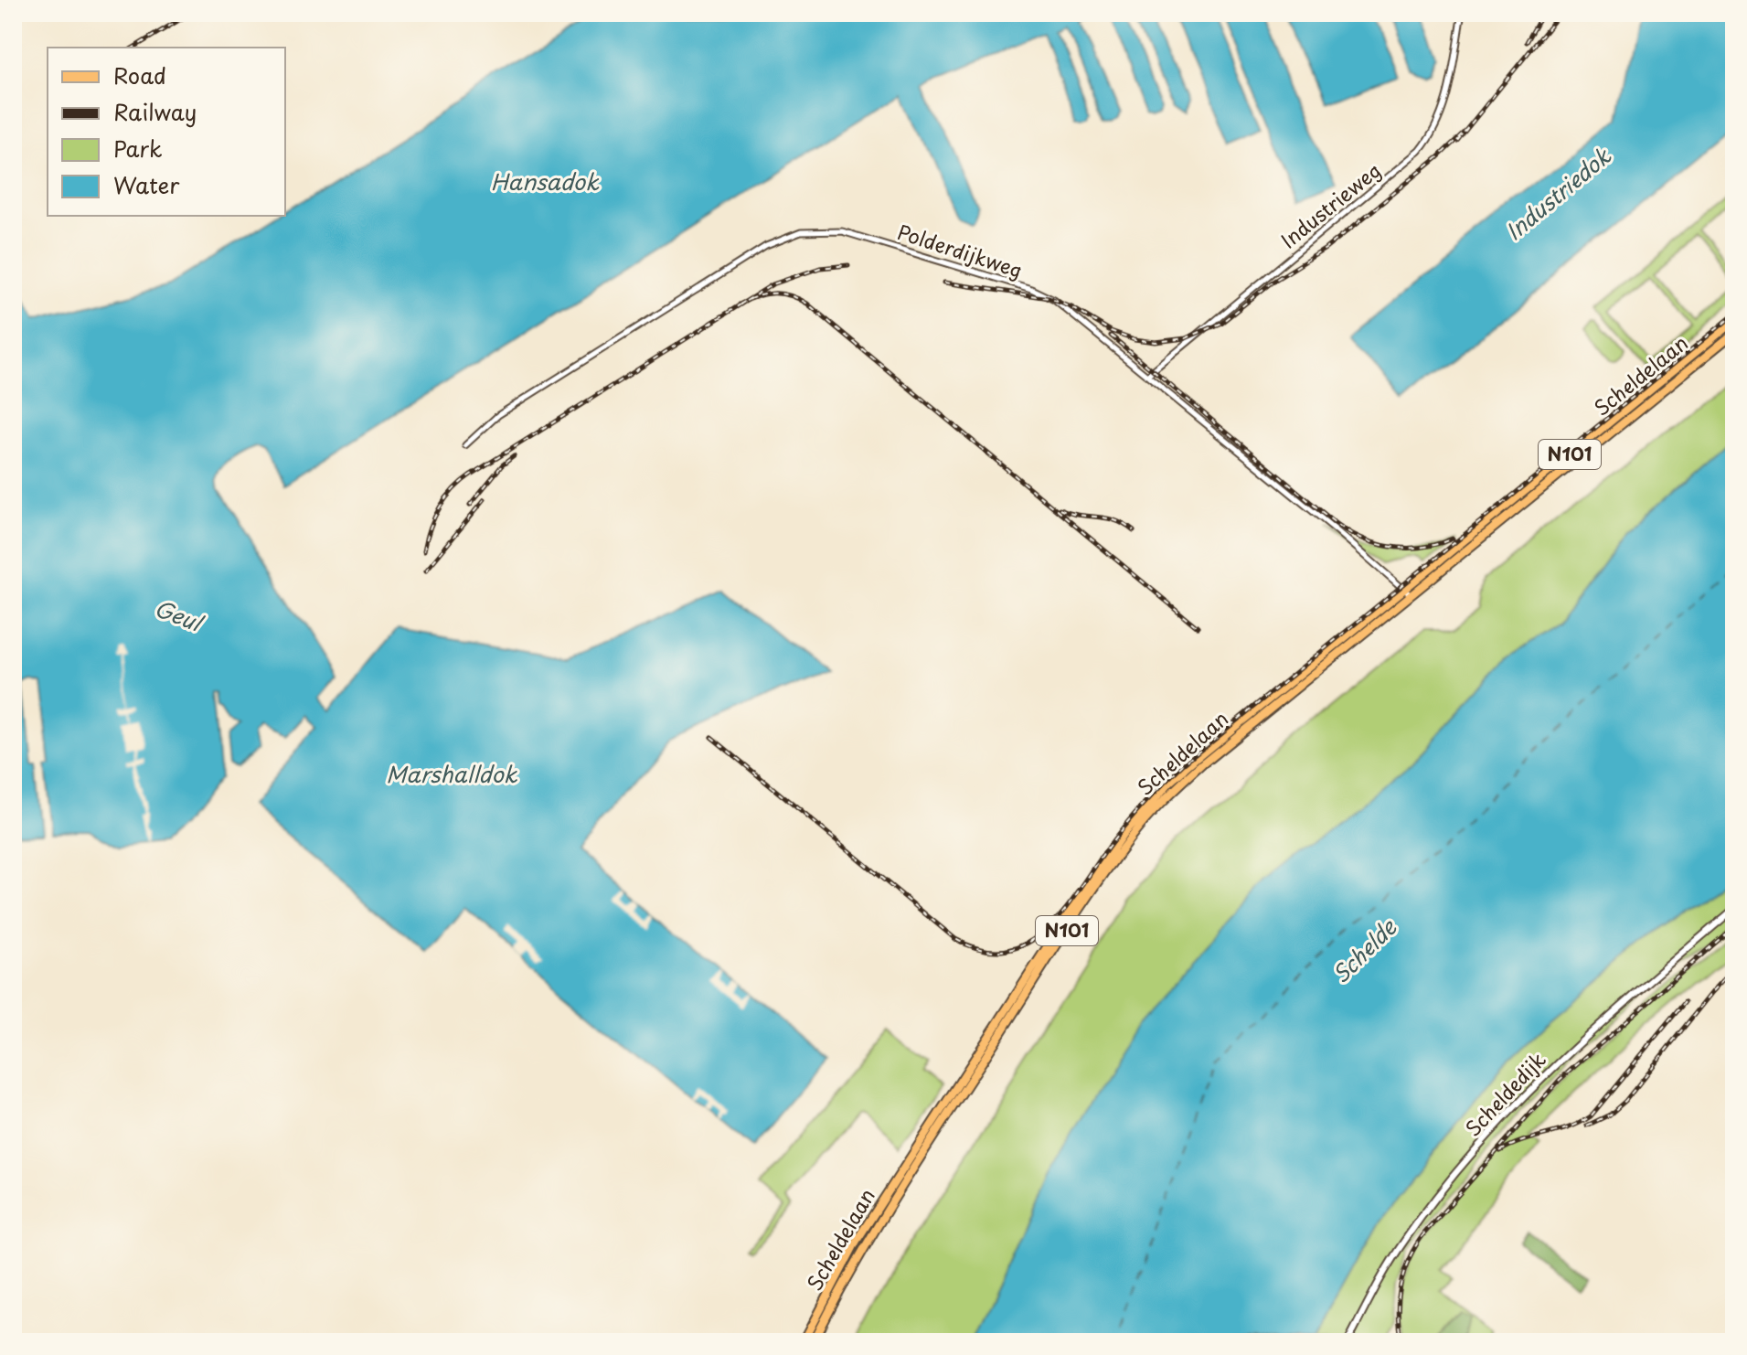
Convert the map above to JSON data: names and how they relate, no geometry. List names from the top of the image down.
{
  "streets": {
    "main road": ["Scheldelaan", "N101"],
    "street": ["Industrieweg", "Polderdijkweg", "Scheldedijk"]
  },
  "crossings": [
    ["Industrieweg", "Polderdijkweg"],
    ["Polderdijkweg", "Scheldelaan"]
  ],
  "water": [
    "Hansadok",
    "Industriedok",
    "Geul",
    "Marshalldok",
    "Schelde"
  ],
  "legend": [
    "Road",
    "Railway",
    "Park",
    "Water"
  ]
}
